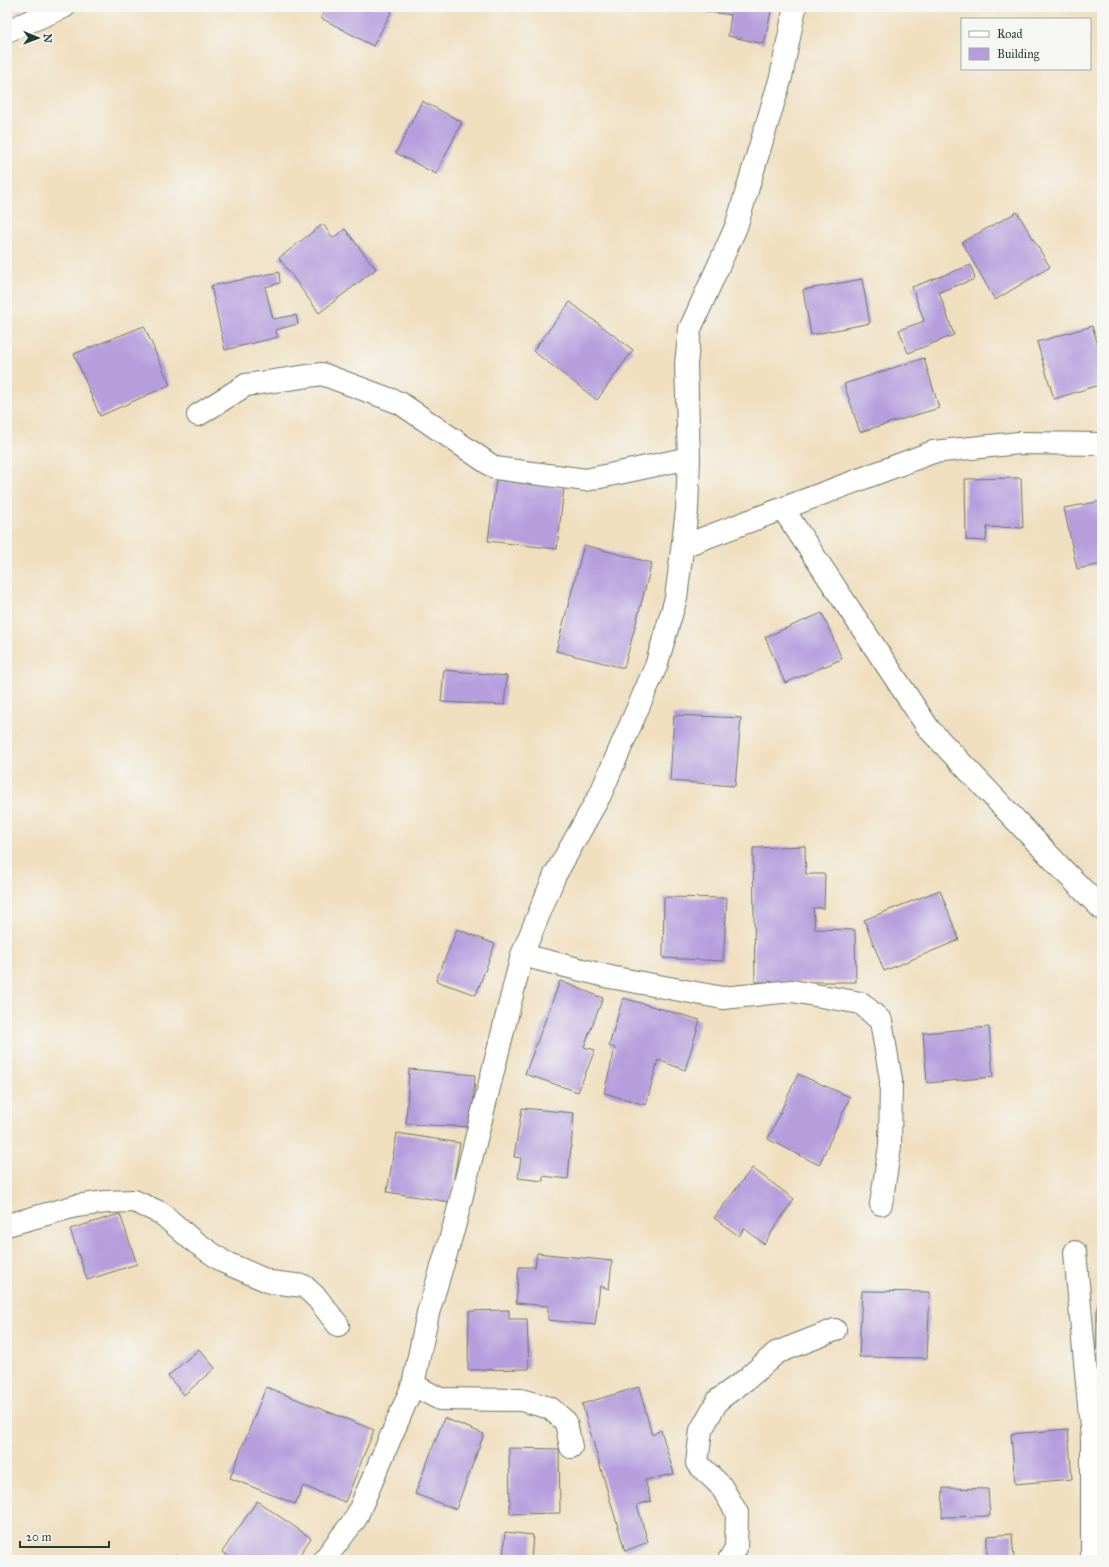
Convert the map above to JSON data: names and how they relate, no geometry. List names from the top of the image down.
{
  "legend": ["Road", "Building"],
  "scale_bar": "20 m",
  "north": "right"
}
